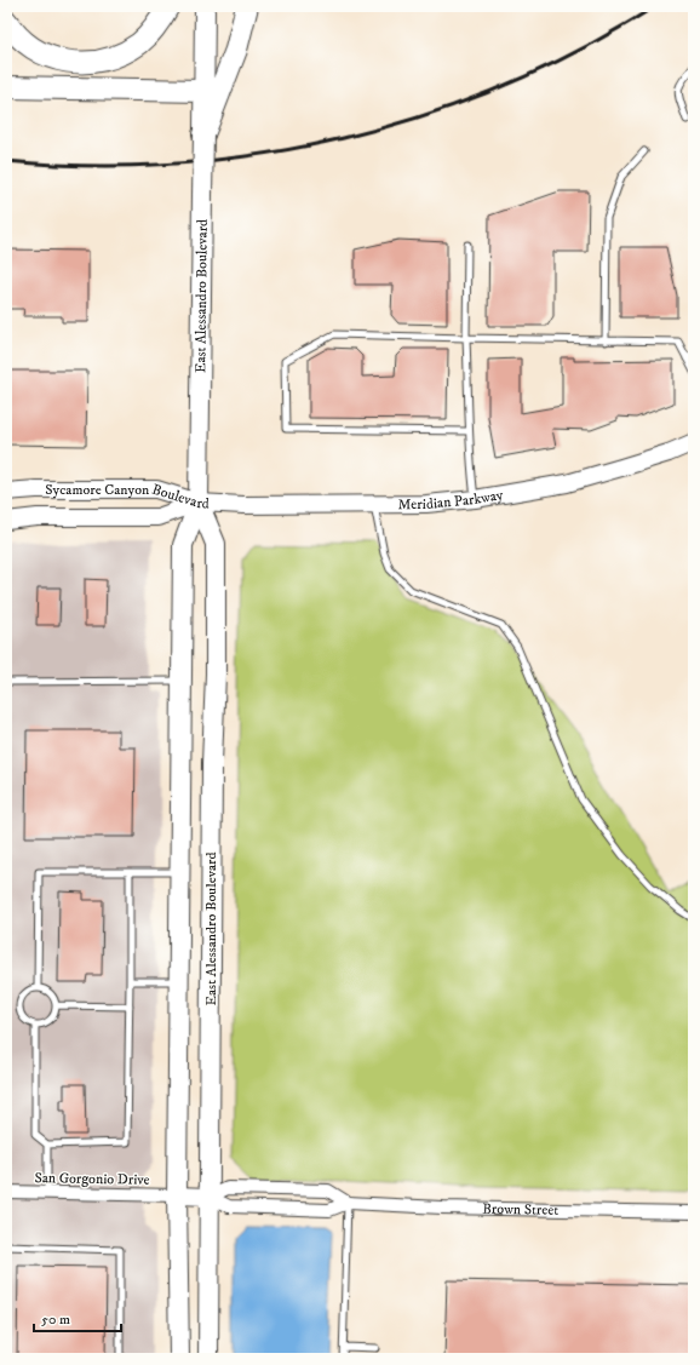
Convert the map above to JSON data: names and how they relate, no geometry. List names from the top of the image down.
{
  "streets": {
    "main road": [
      "East Alessandro Boulevard",
      "Meridian Parkway",
      "Sycamore Canyon Boulevard",
      "Brown Street"
    ],
    "street": ["San Gorgonio Drive"]
  },
  "crossings": [
    ["East Alessandro Boulevard", "Meridian Parkway"],
    ["East Alessandro Boulevard", "Sycamore Canyon Boulevard"],
    ["East Alessandro Boulevard", "San Gorgonio Drive"],
    ["East Alessandro Boulevard", "Brown Street"],
    ["Meridian Parkway", "Sycamore Canyon Boulevard"],
    ["San Gorgonio Drive", "Brown Street"]
  ],
  "scale_bar": "50 m"
}
